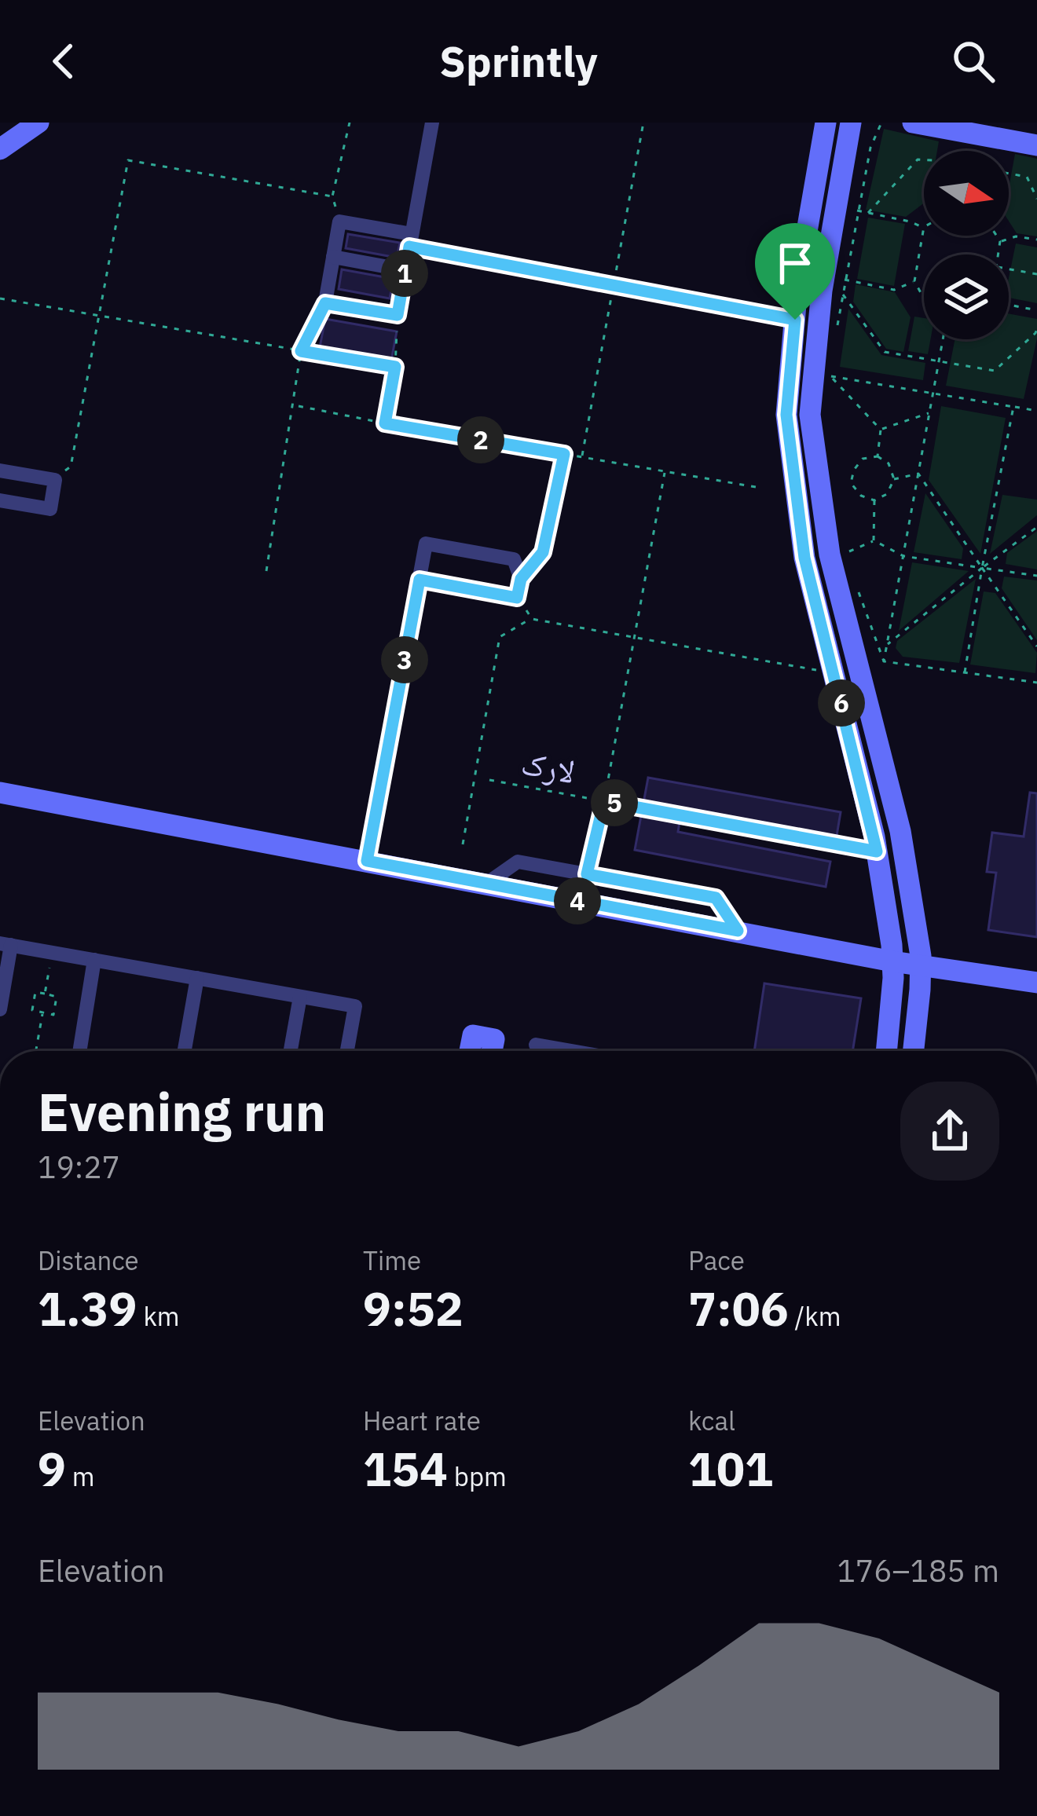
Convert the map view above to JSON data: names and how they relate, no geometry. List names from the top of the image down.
{
  "streets": {
    "path": ["لارک"]
  },
  "north": "right",
  "page": {
    "header": "Sprintly",
    "pins": [
      "1",
      "2",
      "3",
      "6",
      "5",
      "4"
    ],
    "heading": ["Evening run", "19:27"],
    "stats": [
      ["Distance", "1.39 km"],
      ["Time", "9:52"],
      ["Pace", "7:06 /km"],
      ["Elevation", "9 m"],
      ["Heart rate", "154 bpm"],
      ["kcal", "101"]
    ],
    "chart": ["Elevation", "176–185 m"]
  }
}
